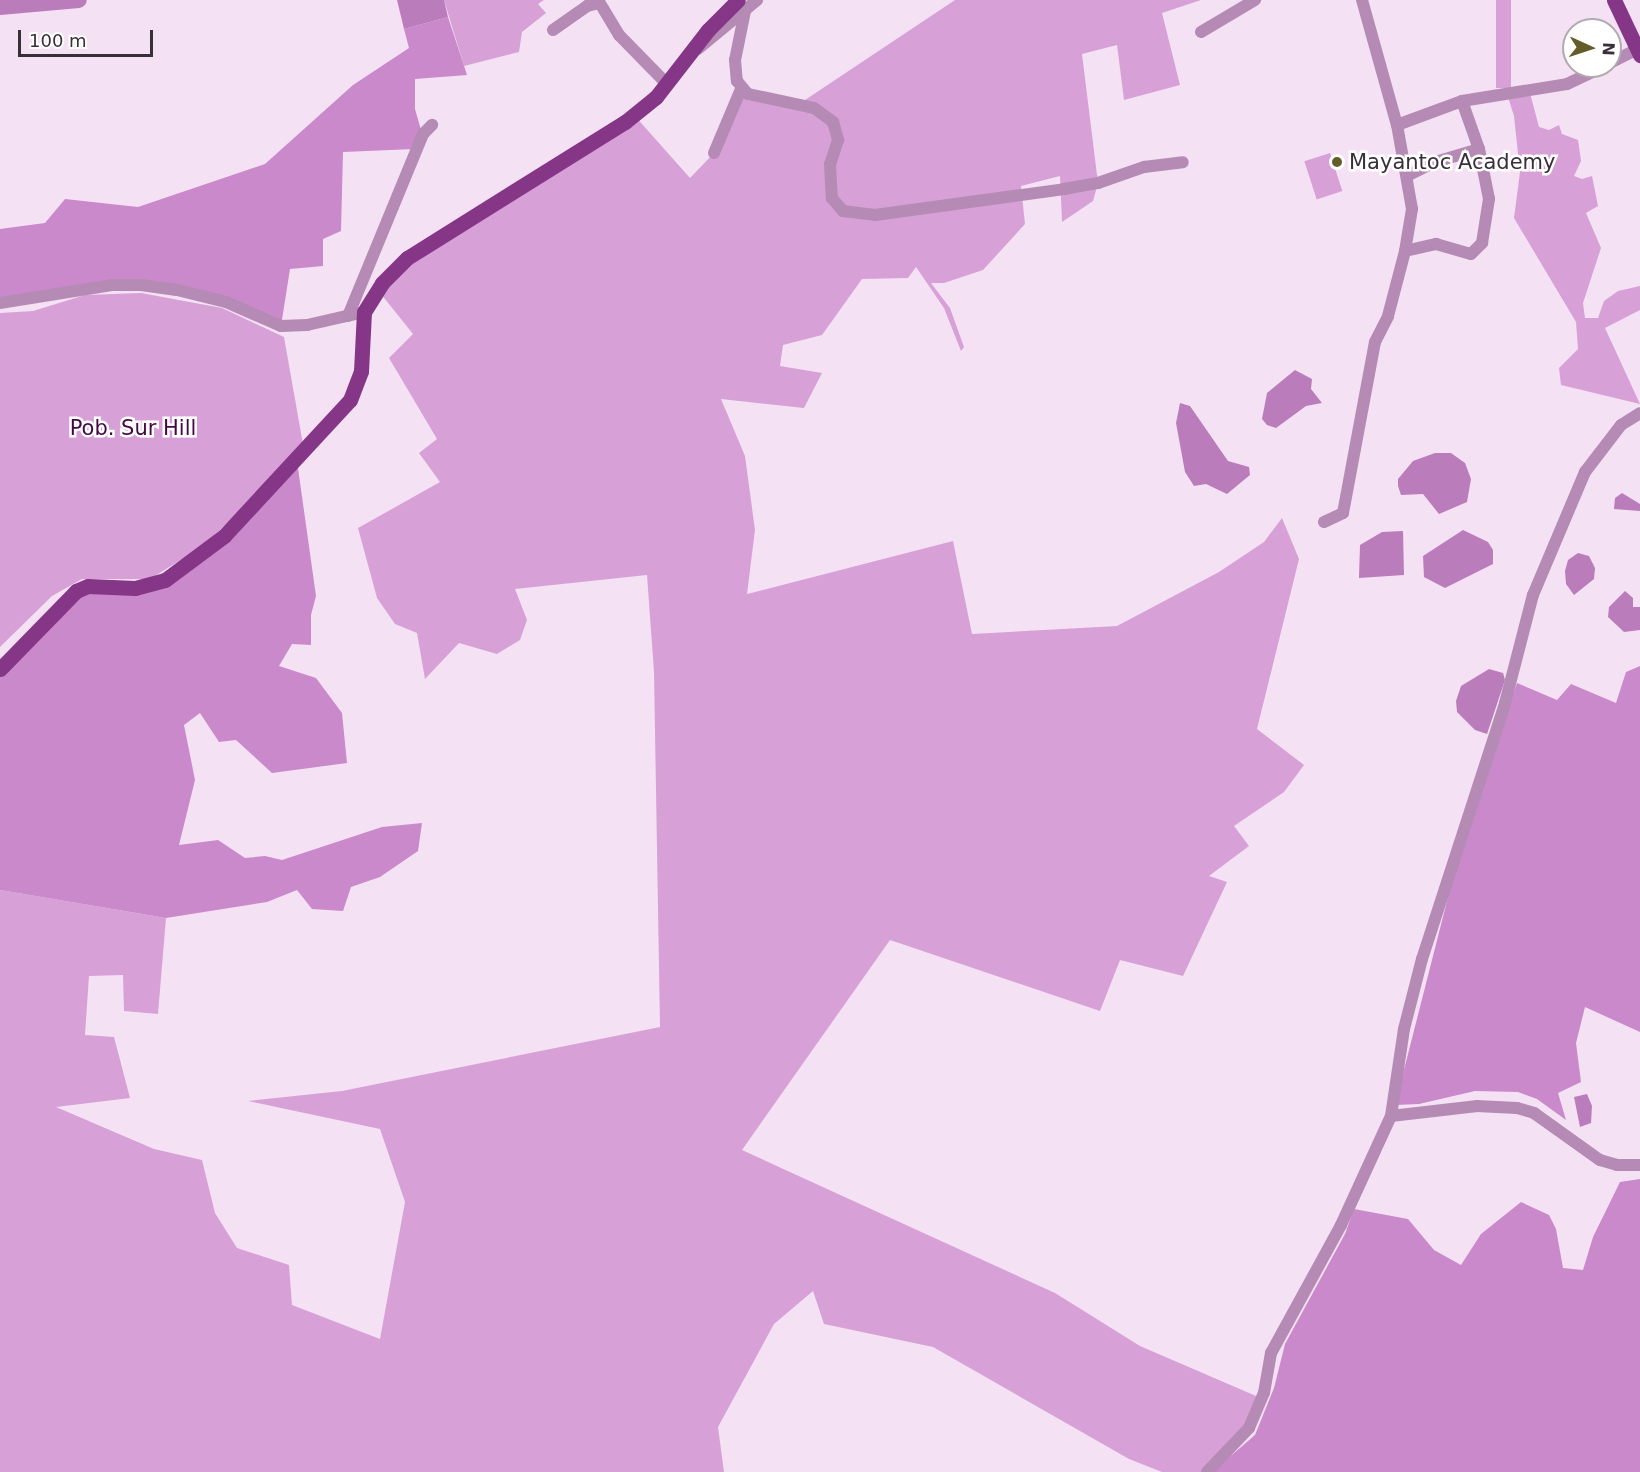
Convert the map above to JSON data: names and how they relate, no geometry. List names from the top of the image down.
{
  "parks": ["Pob. Sur Hill"],
  "places": ["Mayantoc Academy"],
  "scale_bar": "100 m",
  "north": "right"
}
